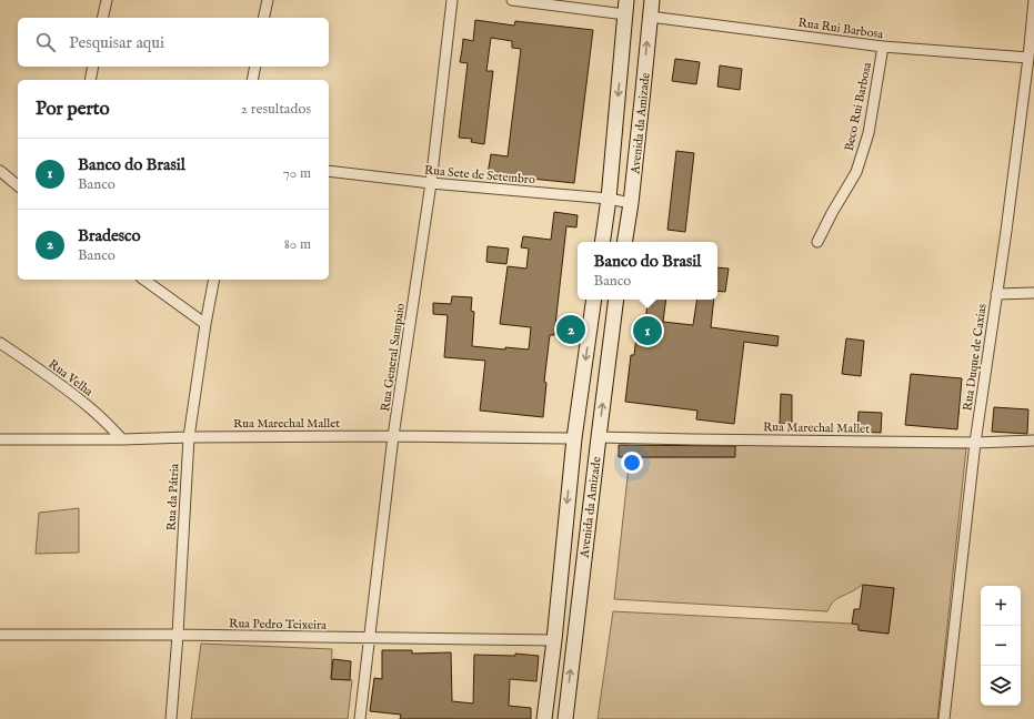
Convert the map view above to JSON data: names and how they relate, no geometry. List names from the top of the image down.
{
  "streets": {
    "main road": ["Avenida da Amizade"],
    "street": [
      "Rua Rui Barbosa",
      "Beco Rui Barbosa",
      "Rua Sete de Setembro",
      "Rua General Sampaio",
      "Rua Duque de Caxias",
      "Rua Velha",
      "Rua Marechal Mallet",
      "Rua da Pátria",
      "Rua Pedro Teixeira"
    ]
  },
  "crossings": [
    ["Rua Rui Barbosa", "Beco Rui Barbosa"],
    ["Rua Rui Barbosa", "Avenida da Amizade"],
    ["Rua Rui Barbosa", "Rua Duque de Caxias"],
    ["Avenida da Amizade", "Rua Sete de Setembro"],
    ["Avenida da Amizade", "Rua Marechal Mallet"],
    ["Avenida da Amizade", "Rua Pedro Teixeira"],
    ["Rua Sete de Setembro", "Rua General Sampaio"],
    ["Rua General Sampaio", "Rua Marechal Mallet"],
    ["Rua General Sampaio", "Rua Pedro Teixeira"],
    ["Rua Duque de Caxias", "Rua Marechal Mallet"],
    ["Rua Velha", "Rua Marechal Mallet"],
    ["Rua Marechal Mallet", "Rua da Pátria"],
    ["Rua da Pátria", "Rua Pedro Teixeira"]
  ],
  "page": {
    "search": "Pesquisar aqui",
    "heading": ["Por perto", "2 resultados"],
    "list": [
      {
        "mark": "1",
        "name": "Banco do Brasil",
        "note": "Banco",
        "value": "70 m"
      },
      {
        "mark": "2",
        "name": "Bradesco",
        "note": "Banco",
        "value": "80 m"
      }
    ],
    "popup": ["Banco do Brasil", "Banco"],
    "pins": ["2", "1"],
    "map_buttons": ["+", "−"]
  }
}
